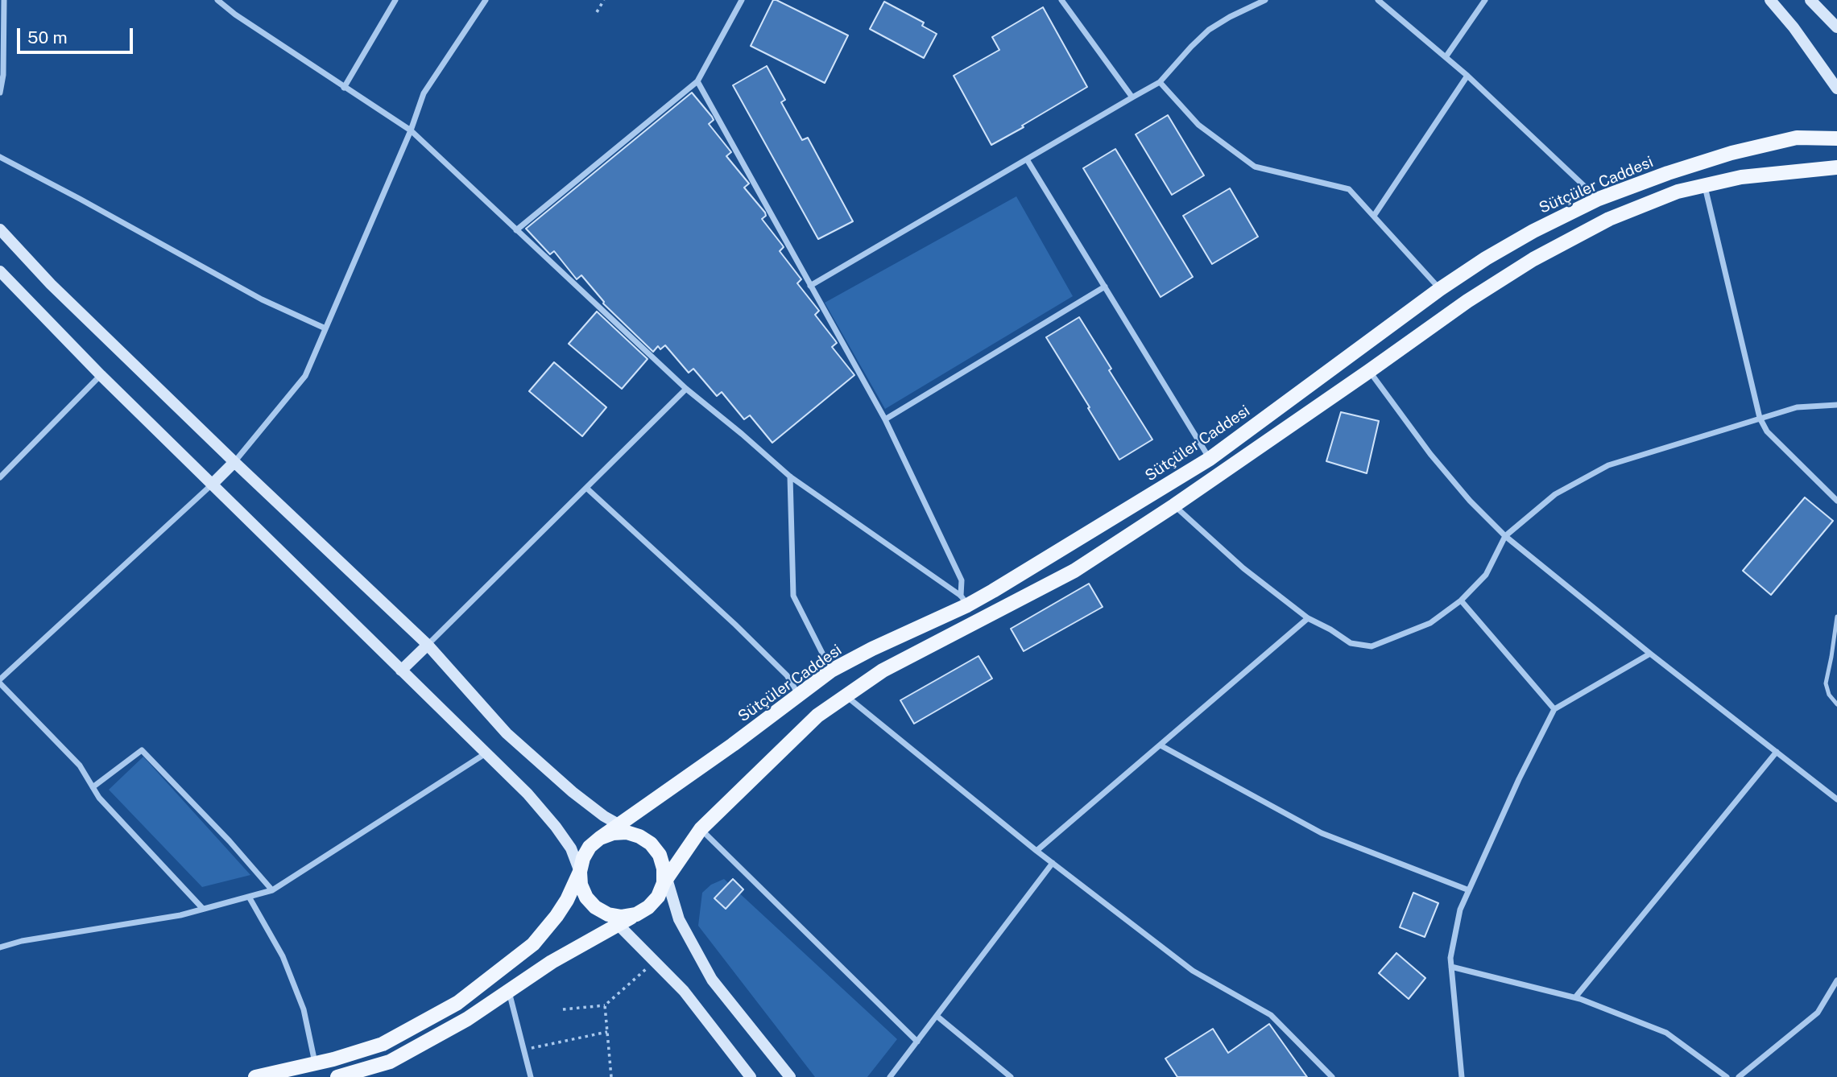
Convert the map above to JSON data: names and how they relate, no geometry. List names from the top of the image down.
{
  "streets": {
    "main road": ["Sütçüler Caddesi"]
  },
  "scale_bar": "50 m"
}
